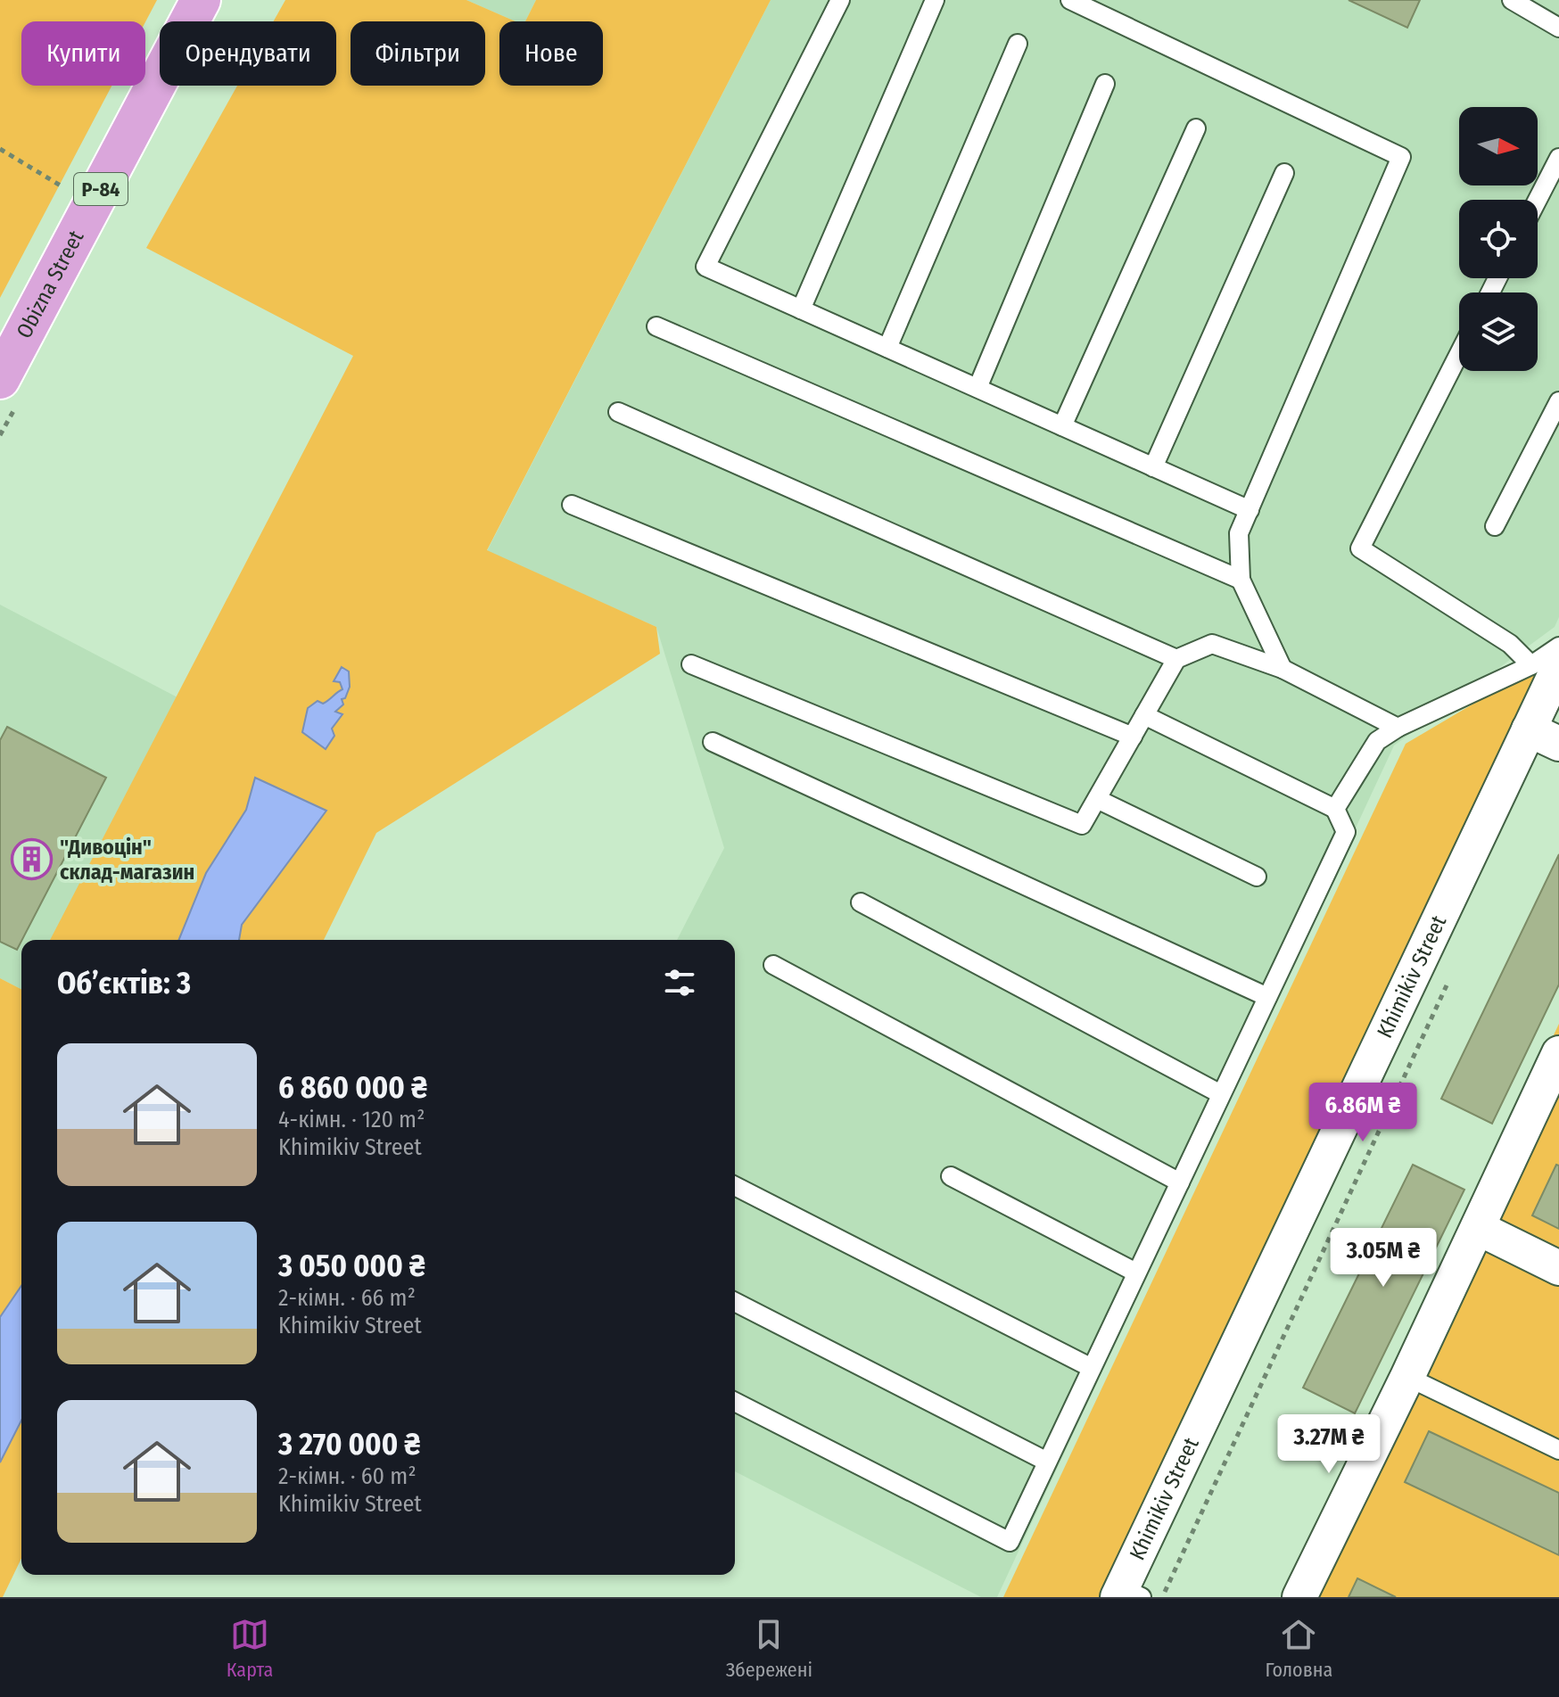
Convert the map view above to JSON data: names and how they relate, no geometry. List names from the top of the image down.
{
  "streets": {
    "main road": ["Р-84", "Obizna Street"],
    "street": ["Khimikiv Street"]
  },
  "places": {
    "building": ["\"Дивоцін\" склад-магазин"]
  },
  "north": "right",
  "page": {
    "chip": [
      "Купити",
      "Орендувати",
      "Фільтри",
      "Нове"
    ],
    "heading": "Об’єктів: 3",
    "list": [
      {
        "name": "6 860 000 ₴",
        "note": "4-кімн. · 120 m² · Khimikiv Street"
      },
      {
        "name": "3 050 000 ₴",
        "note": "2-кімн. · 66 m² · Khimikiv Street"
      },
      {
        "name": "3 270 000 ₴",
        "note": "2-кімн. · 60 m² · Khimikiv Street"
      }
    ],
    "price": ["6.86M ₴", "3.05M ₴", "3.27M ₴"],
    "tabs": ["Карта", "Збережені", "Головна"]
  }
}
